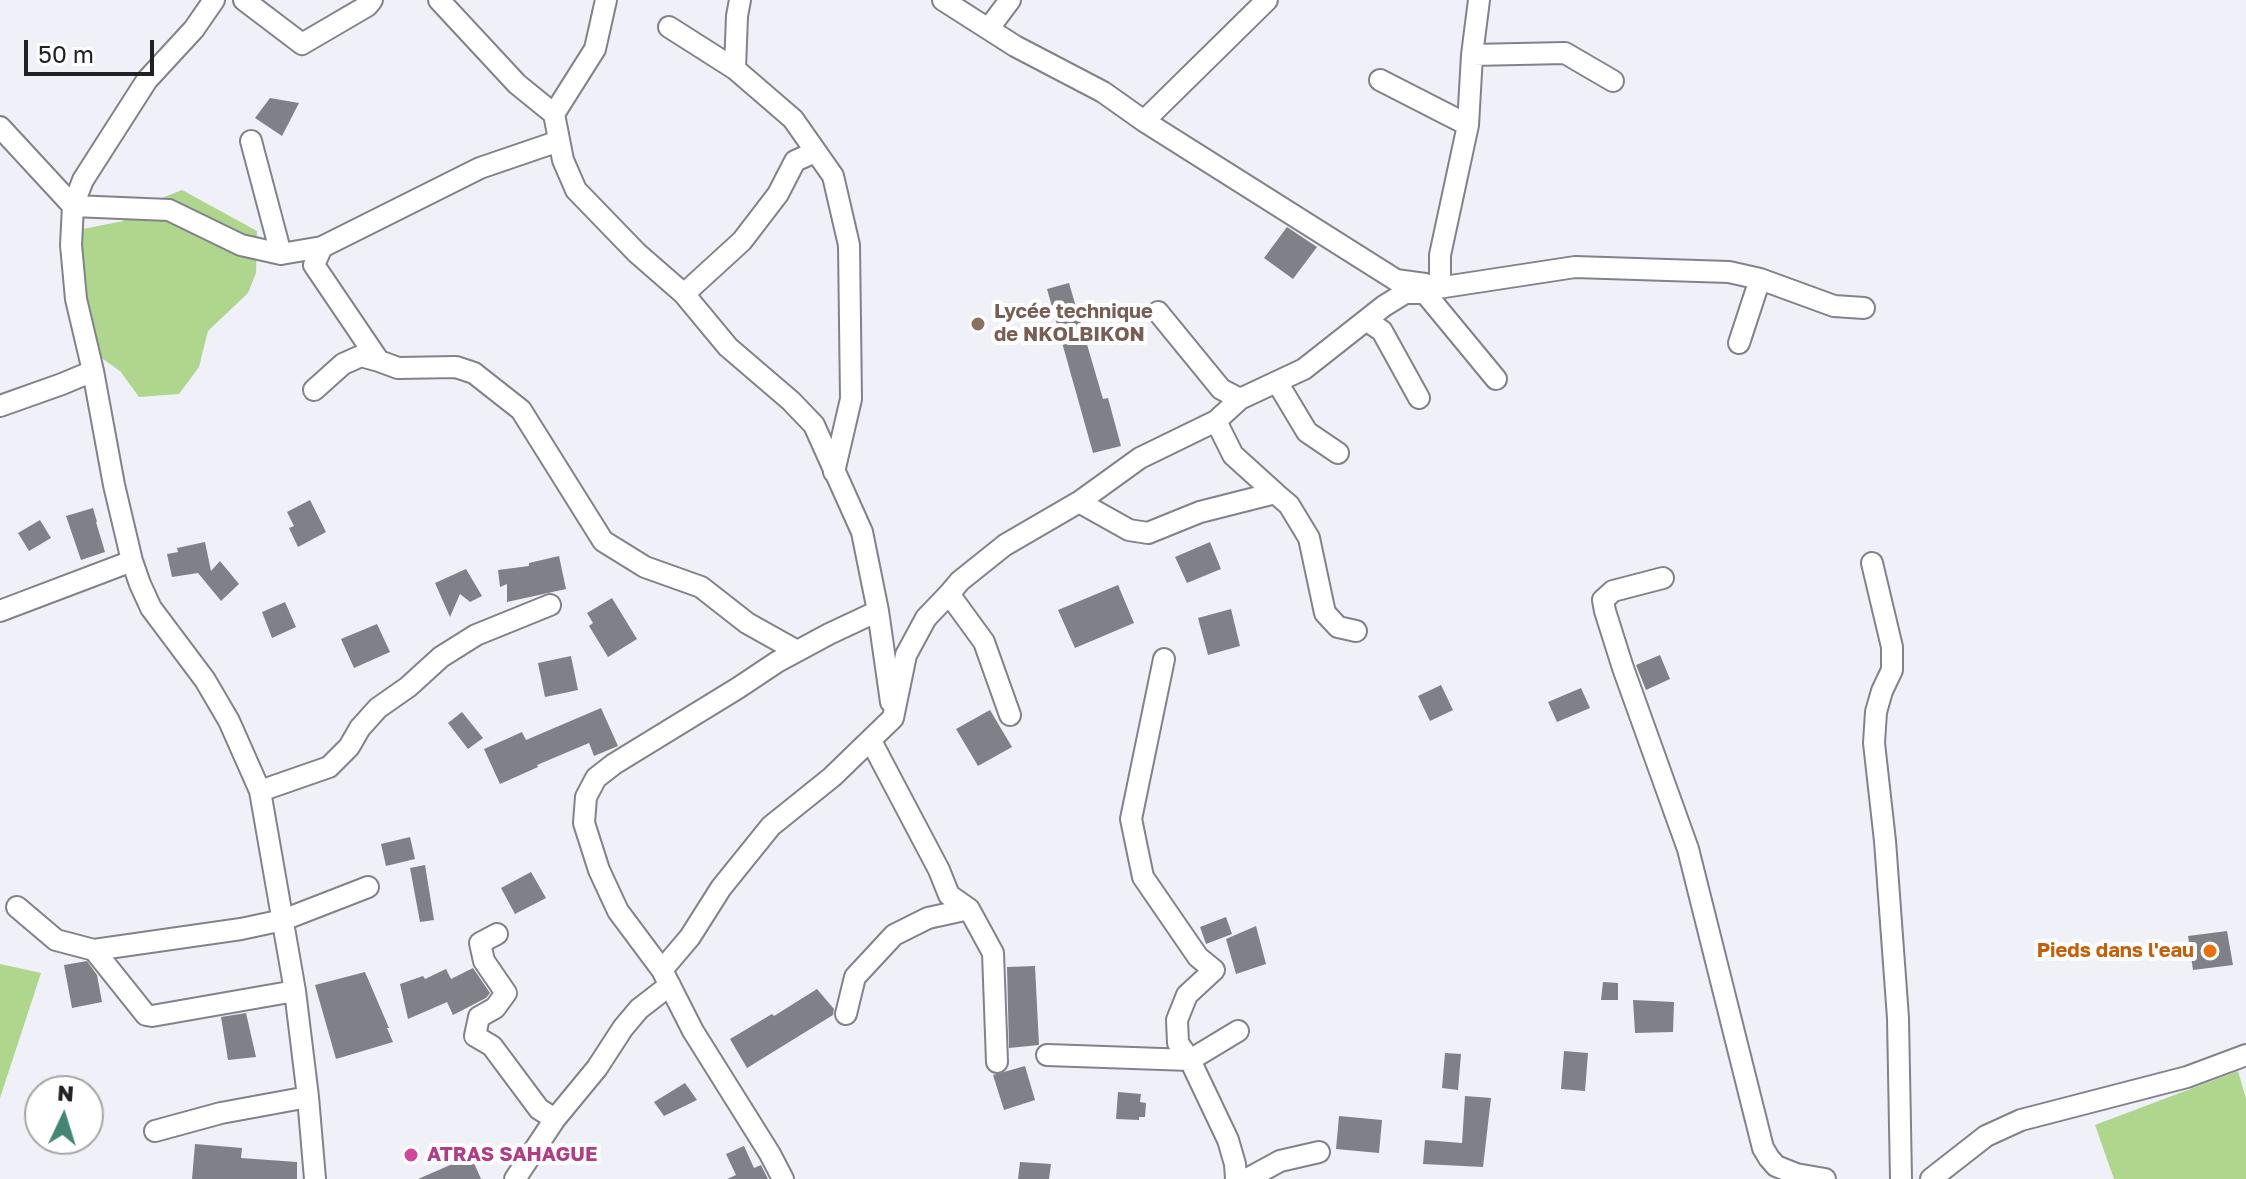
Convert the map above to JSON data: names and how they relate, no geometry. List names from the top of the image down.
{
  "places": ["Lycée technique de NKOLBIKON", "Pieds dans l'eau", "ATRAS SAHAGUE"],
  "scale_bar": "50 m",
  "north": "top"
}
